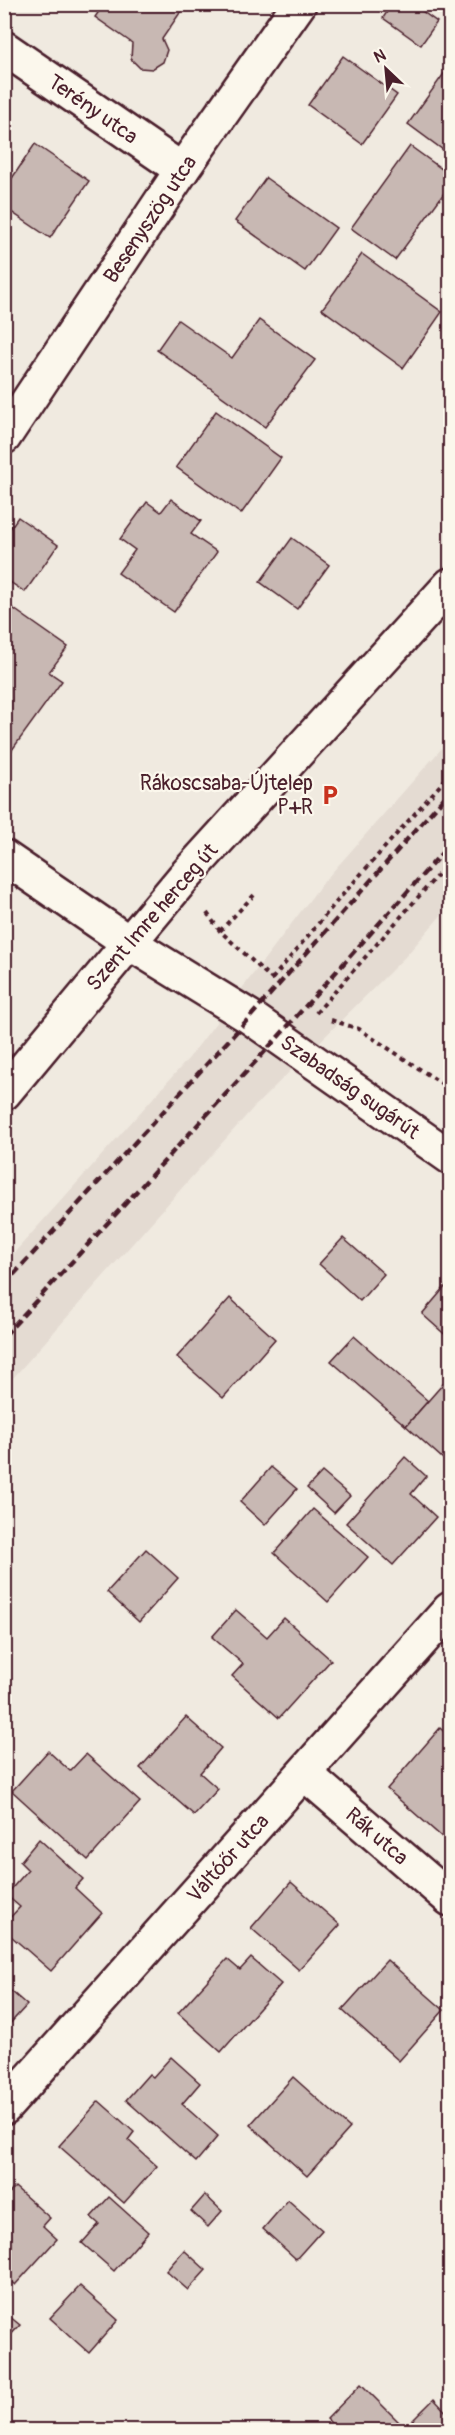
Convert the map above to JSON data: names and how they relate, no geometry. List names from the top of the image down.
{
  "streets": {
    "street": [
      "Terény utca",
      "Besenyszög utca",
      "Szent Imre herceg út",
      "Szabadság sugárút",
      "Rák utca",
      "Váltóőr utca"
    ]
  },
  "crossings": [
    ["Terény utca", "Besenyszög utca"],
    ["Szent Imre herceg út", "Szabadság sugárút"],
    ["Rák utca", "Váltóőr utca"]
  ],
  "places": {
    "parking": ["Rákoscsaba-Újtelep P+R"]
  },
  "north": "top left"
}
